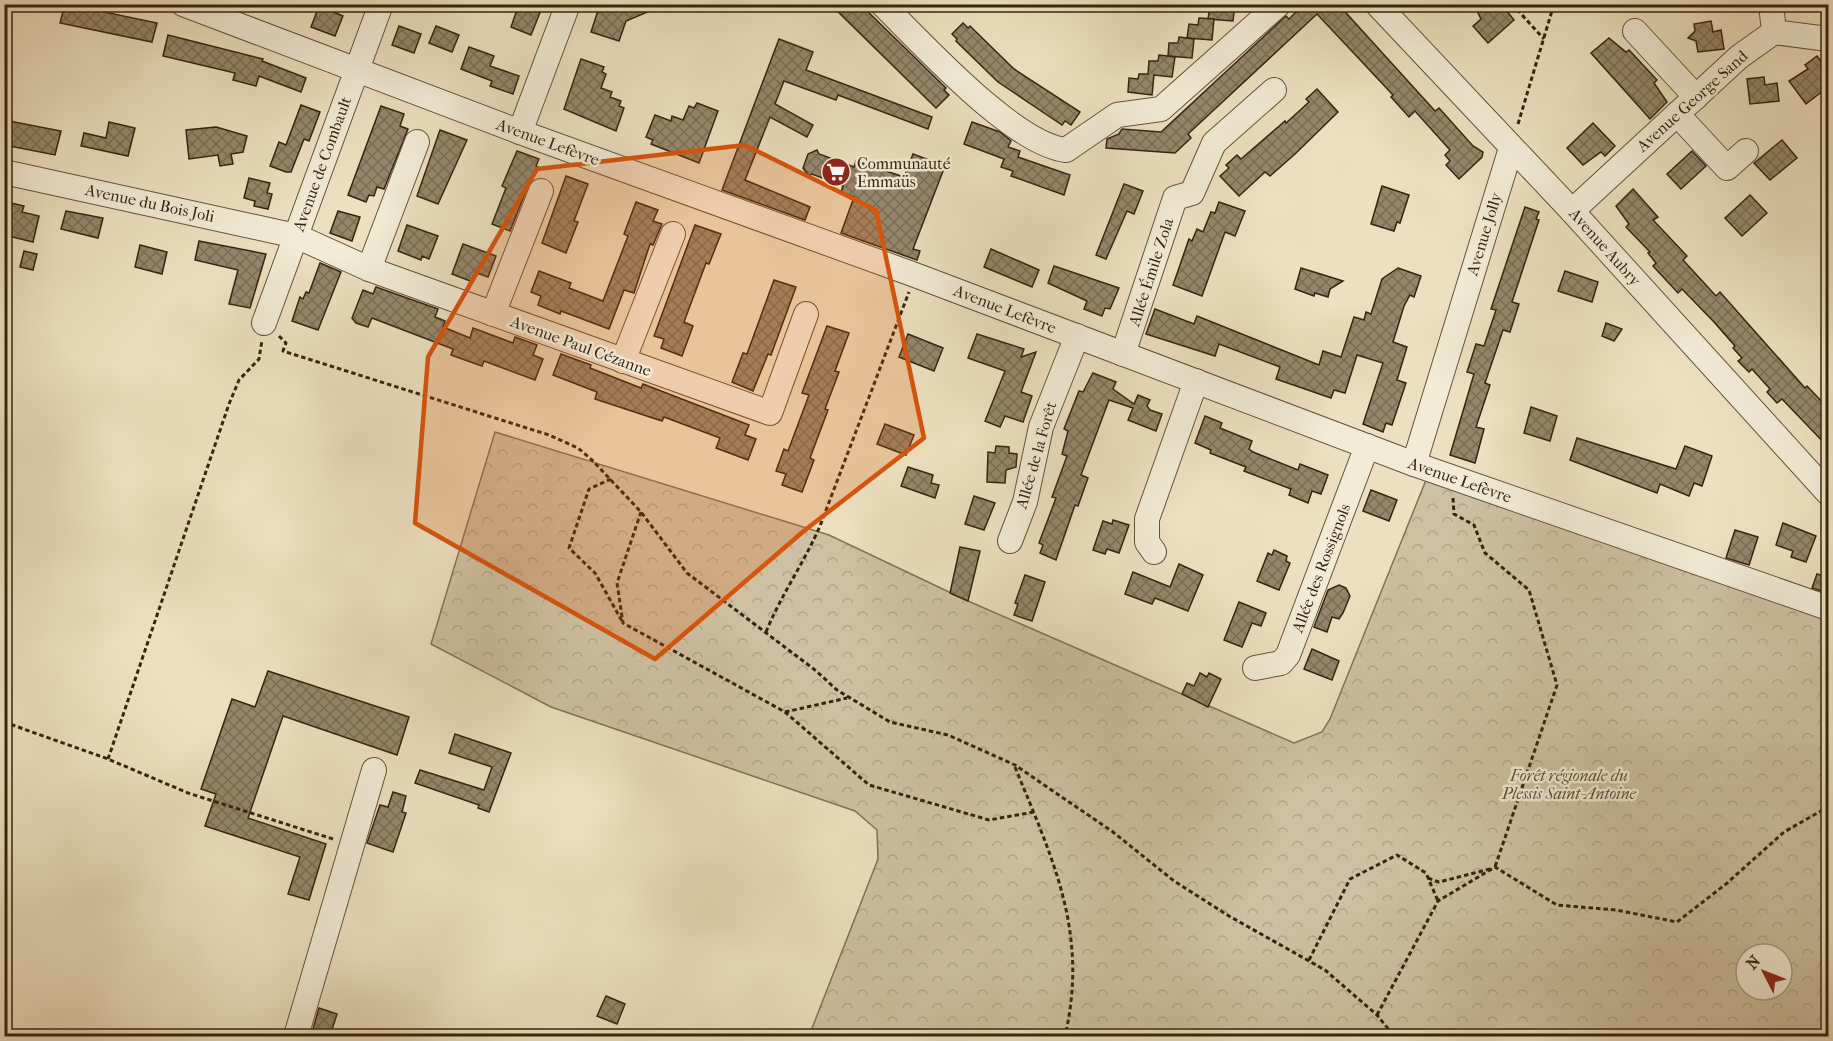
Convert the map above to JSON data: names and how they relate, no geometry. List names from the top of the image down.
{
  "streets": {
    "street": [
      "Avenue George Sand",
      "Avenue Lefèvre",
      "Avenue de Combault",
      "Avenue du Bois Joli",
      "Avenue Jolly",
      "Avenue Aubry",
      "Allée Émile Zola",
      "Avenue Paul Cézanne",
      "Allée de la Forêt",
      "Allée des Rossignols"
    ]
  },
  "crossings": [
    ["Avenue George Sand", "Avenue Aubry"],
    ["Avenue Lefèvre", "Avenue de Combault"],
    ["Avenue Lefèvre", "Avenue Jolly"],
    ["Avenue Lefèvre", "Allée Émile Zola"],
    ["Avenue Lefèvre", "Allée de la Forêt"],
    ["Avenue Lefèvre", "Allée des Rossignols"],
    ["Avenue de Combault", "Avenue du Bois Joli"],
    ["Avenue de Combault", "Avenue Paul Cézanne"],
    ["Avenue du Bois Joli", "Avenue Paul Cézanne"],
    ["Avenue Jolly", "Avenue Aubry"]
  ],
  "parks": ["Forêt régionale du Plessis Saint-Antoine"],
  "places": {
    "supermarket": ["Communauté Emmaüs"]
  },
  "north": "top left"
}
